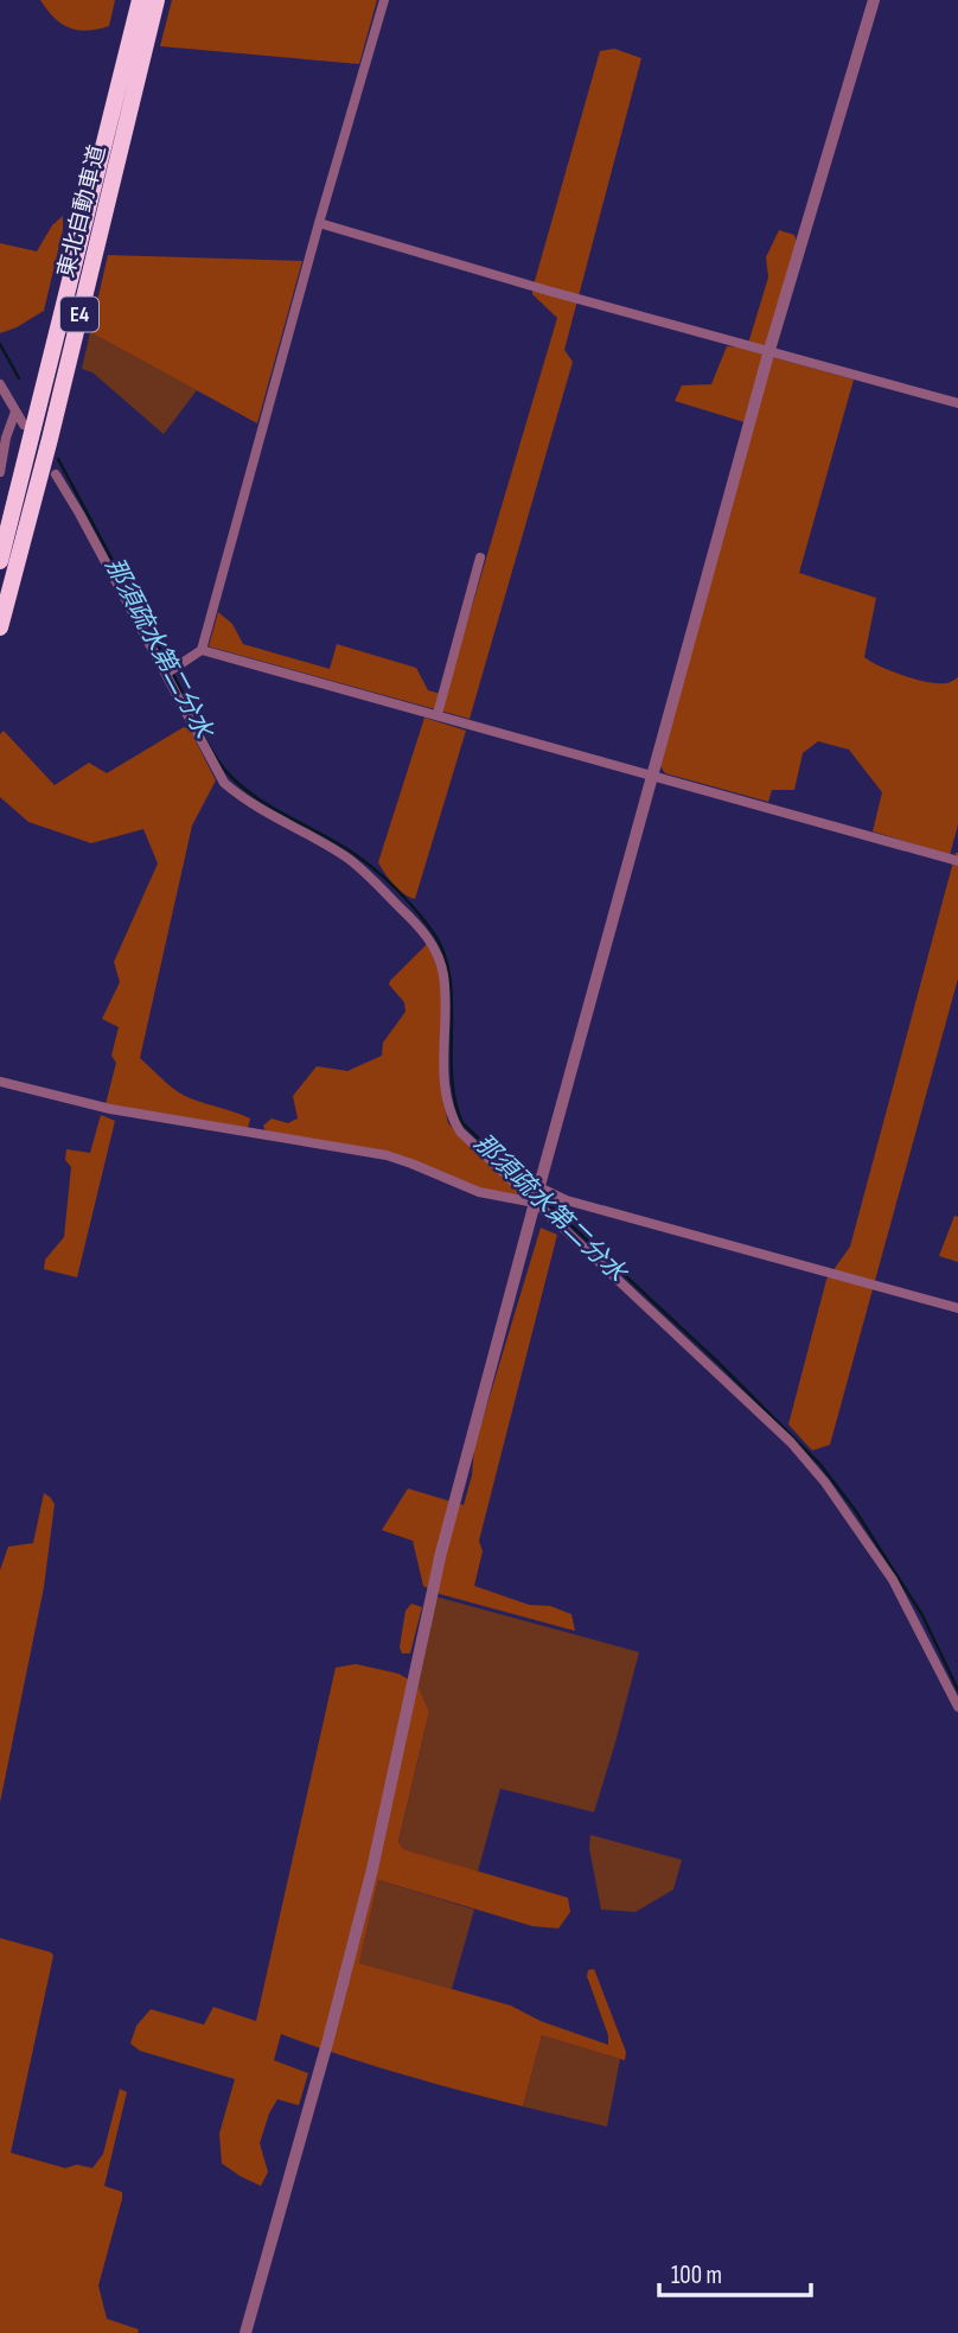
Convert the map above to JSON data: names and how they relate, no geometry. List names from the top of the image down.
{
  "streets": {
    "highway": ["東北自動車道", "E4"]
  },
  "water": ["那須疏水第二分水"],
  "scale_bar": "100 m"
}
